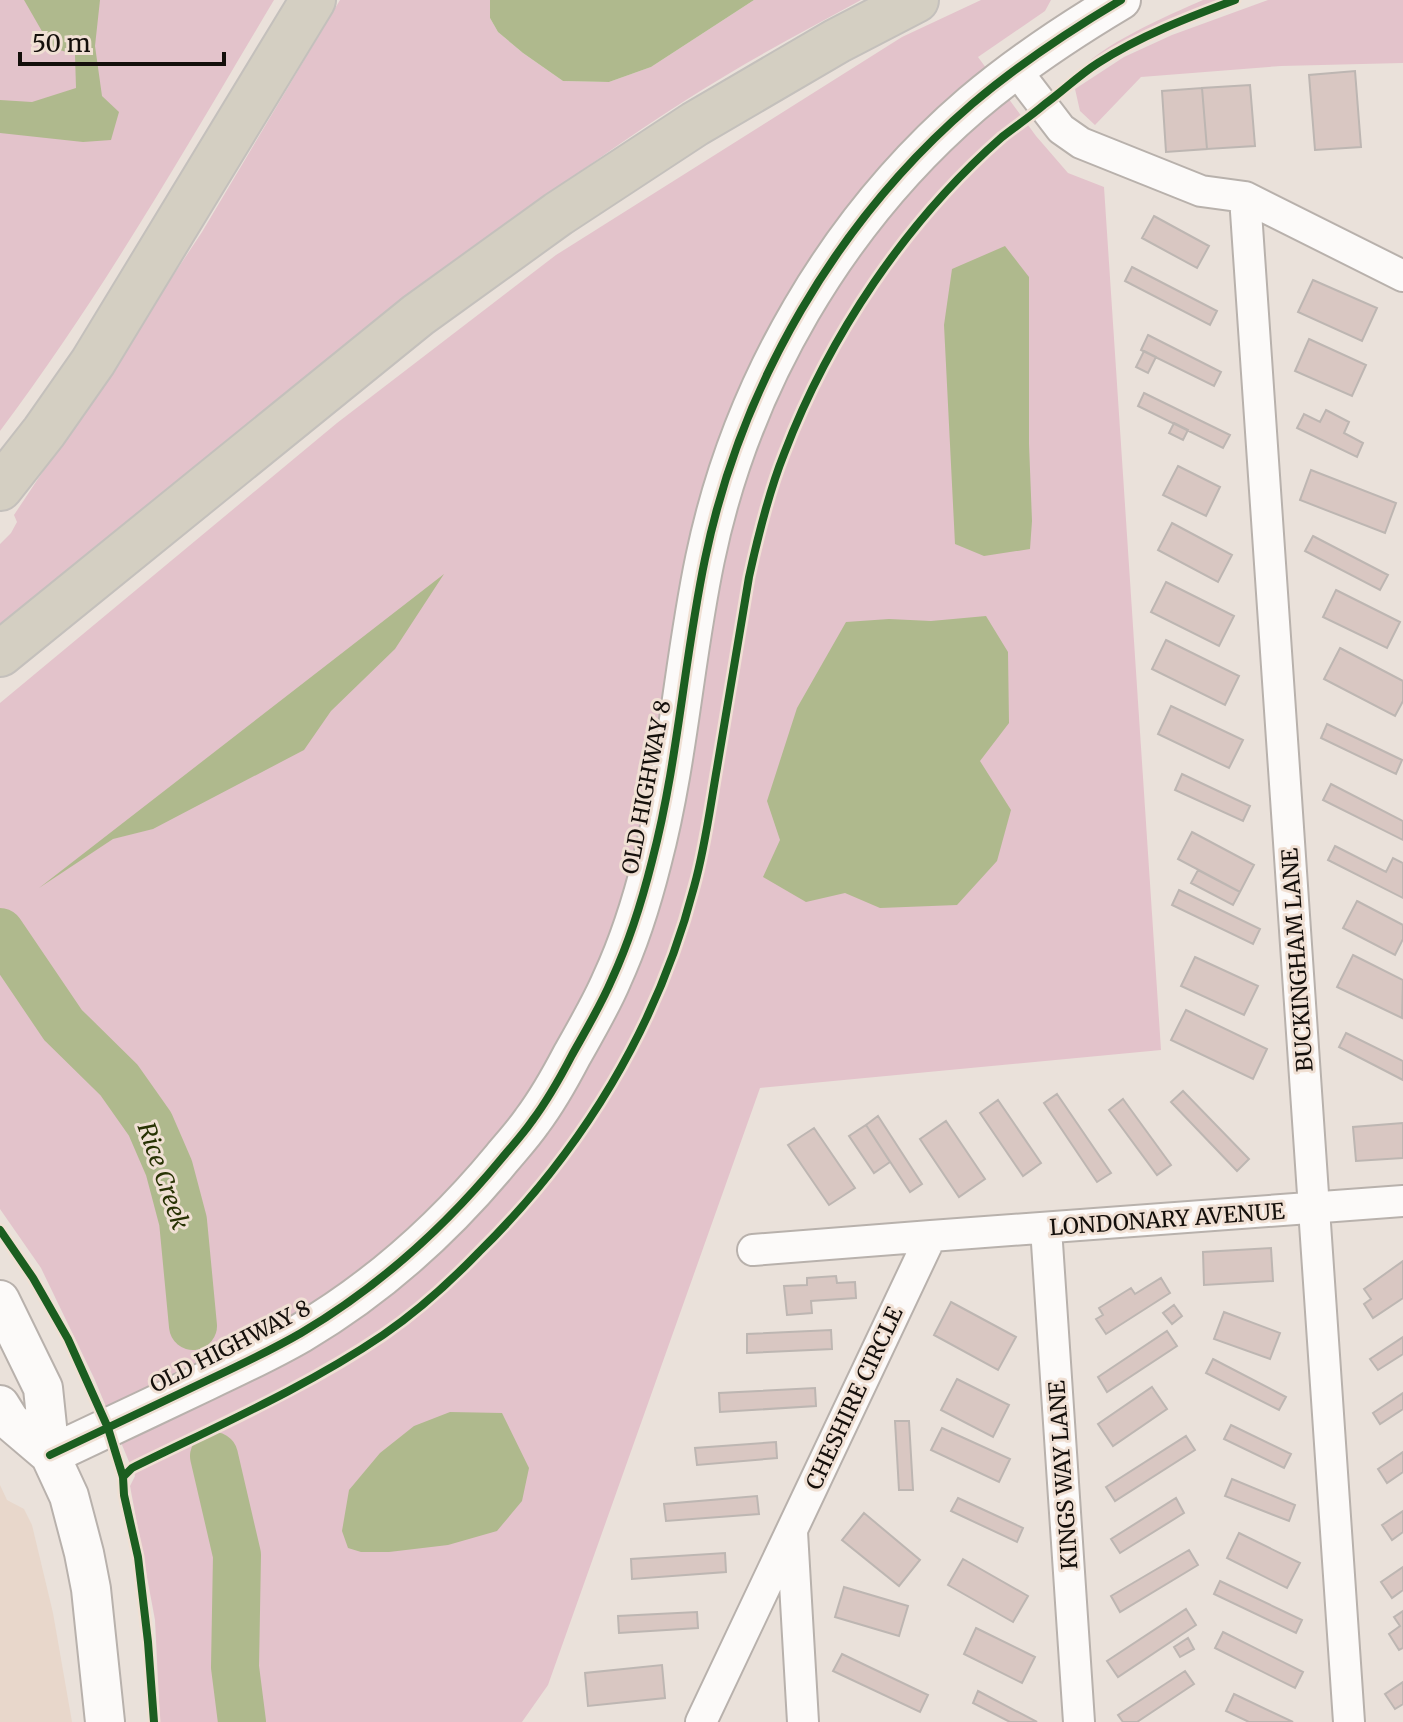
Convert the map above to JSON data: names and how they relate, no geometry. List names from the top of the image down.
{
  "streets": {
    "street": [
      "OLD HIGHWAY 8",
      "BUCKINGHAM LANE",
      "LONDONARY AVENUE",
      "CHESHIRE CIRCLE",
      "KINGS WAY LANE"
    ]
  },
  "crossings": [
    ["BUCKINGHAM LANE", "LONDONARY AVENUE"],
    ["LONDONARY AVENUE", "CHESHIRE CIRCLE"],
    ["LONDONARY AVENUE", "KINGS WAY LANE"]
  ],
  "water": ["Rice Creek"],
  "scale_bar": "50 m"
}
